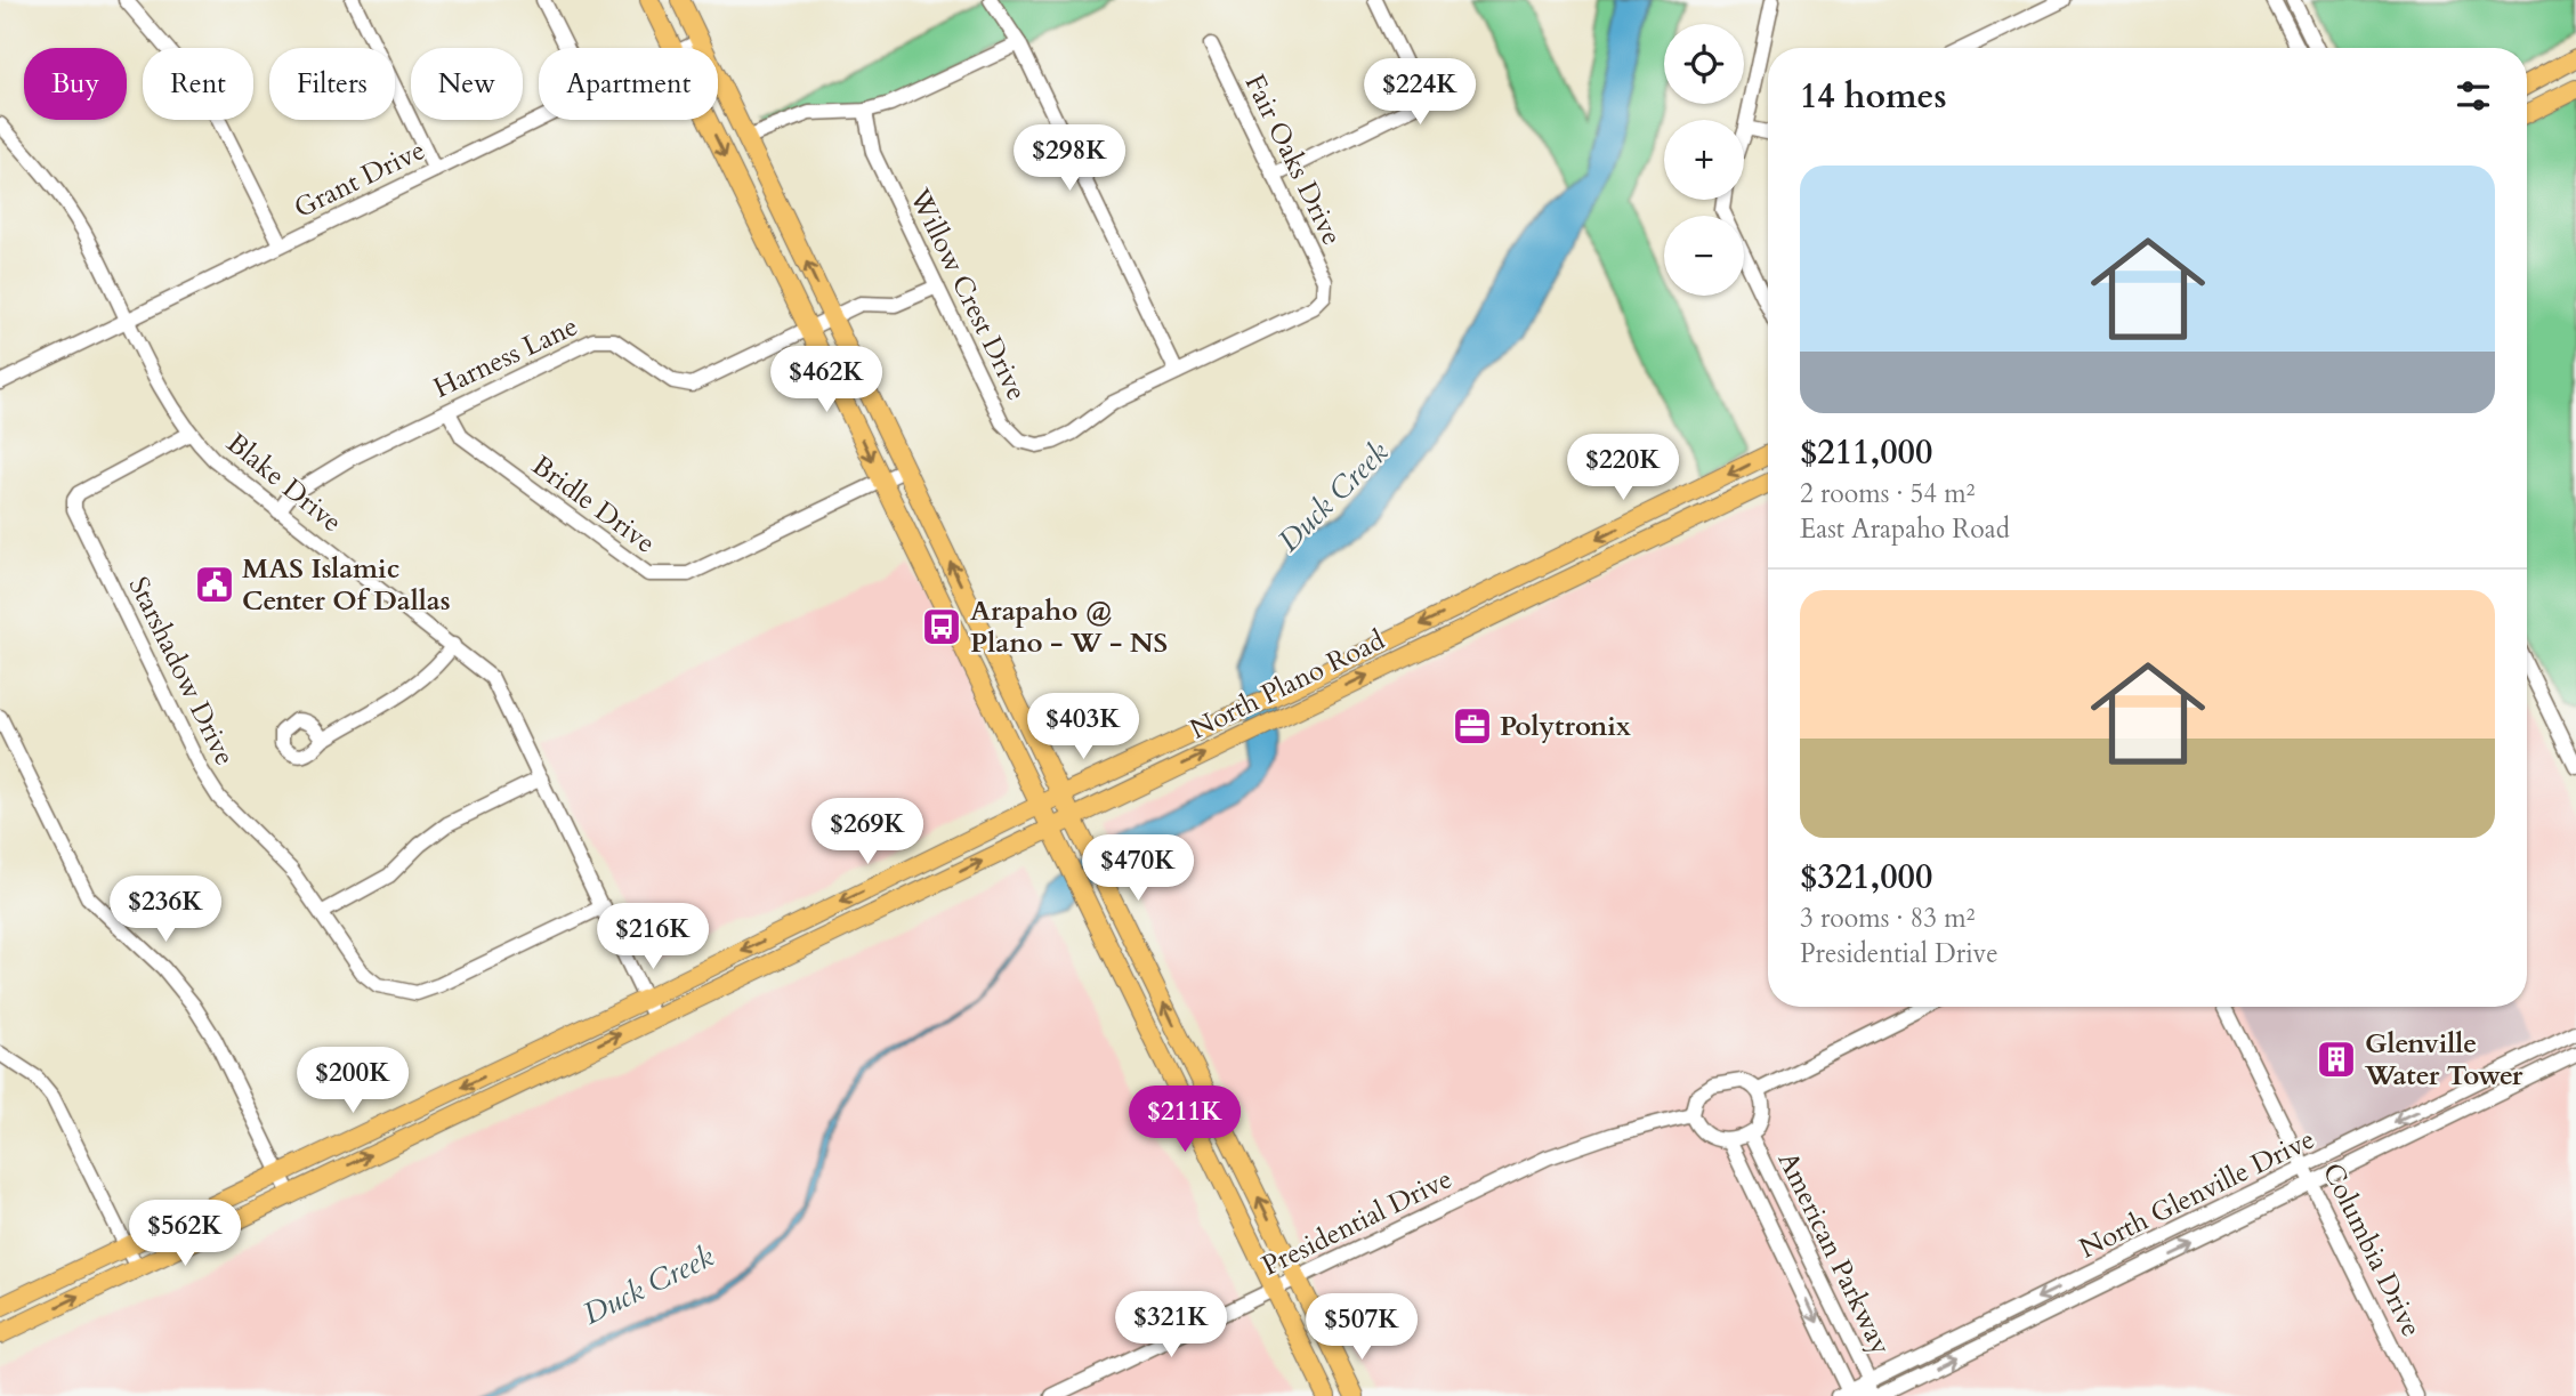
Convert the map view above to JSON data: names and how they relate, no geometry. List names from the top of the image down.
{
  "streets": {
    "main road": ["North Plano Road"],
    "street": [
      "Fair Oaks Drive",
      "Grant Drive",
      "Willow Crest Drive",
      "Harness Lane",
      "Blake Drive",
      "Bridle Drive",
      "Starshadow Drive",
      "North Glenville Drive",
      "Presidential Drive",
      "Columbia Drive",
      "American Parkway"
    ]
  },
  "crossings": [
    ["Fair Oaks Drive", "Willow Crest Drive"],
    ["Grant Drive", "Blake Drive"],
    ["Willow Crest Drive", "Harness Lane"],
    ["Harness Lane", "Blake Drive"],
    ["Harness Lane", "Bridle Drive"],
    ["Blake Drive", "Starshadow Drive"],
    ["Blake Drive", "North Plano Road"],
    ["North Glenville Drive", "Columbia Drive"],
    ["North Glenville Drive", "American Parkway"],
    ["Presidential Drive", "American Parkway"]
  ],
  "water": ["Duck Creek"],
  "places": {
    "public building": ["MAS Islamic Center Of Dallas"],
    "bus stop": ["Arapaho @ Plano - W - NS"],
    "office": ["Polytronix"],
    "building": ["Glenville Water Tower"]
  },
  "page": {
    "map_buttons": ["+", "−"],
    "chip": [
      "Buy",
      "Rent",
      "Filters",
      "New",
      "Apartment"
    ],
    "heading": "14 homes",
    "price": [
      "$224K",
      "$298K",
      "$462K",
      "$220K",
      "$403K",
      "$269K",
      "$470K",
      "$236K",
      "$216K",
      "$200K",
      "$211K",
      "$562K",
      "$321K",
      "$507K"
    ],
    "list": [
      {
        "name": "$211,000",
        "note": "2 rooms · 54 m² · East Arapaho Road"
      },
      {
        "name": "$321,000",
        "note": "3 rooms · 83 m² · Presidential Drive"
      }
    ]
  }
}
